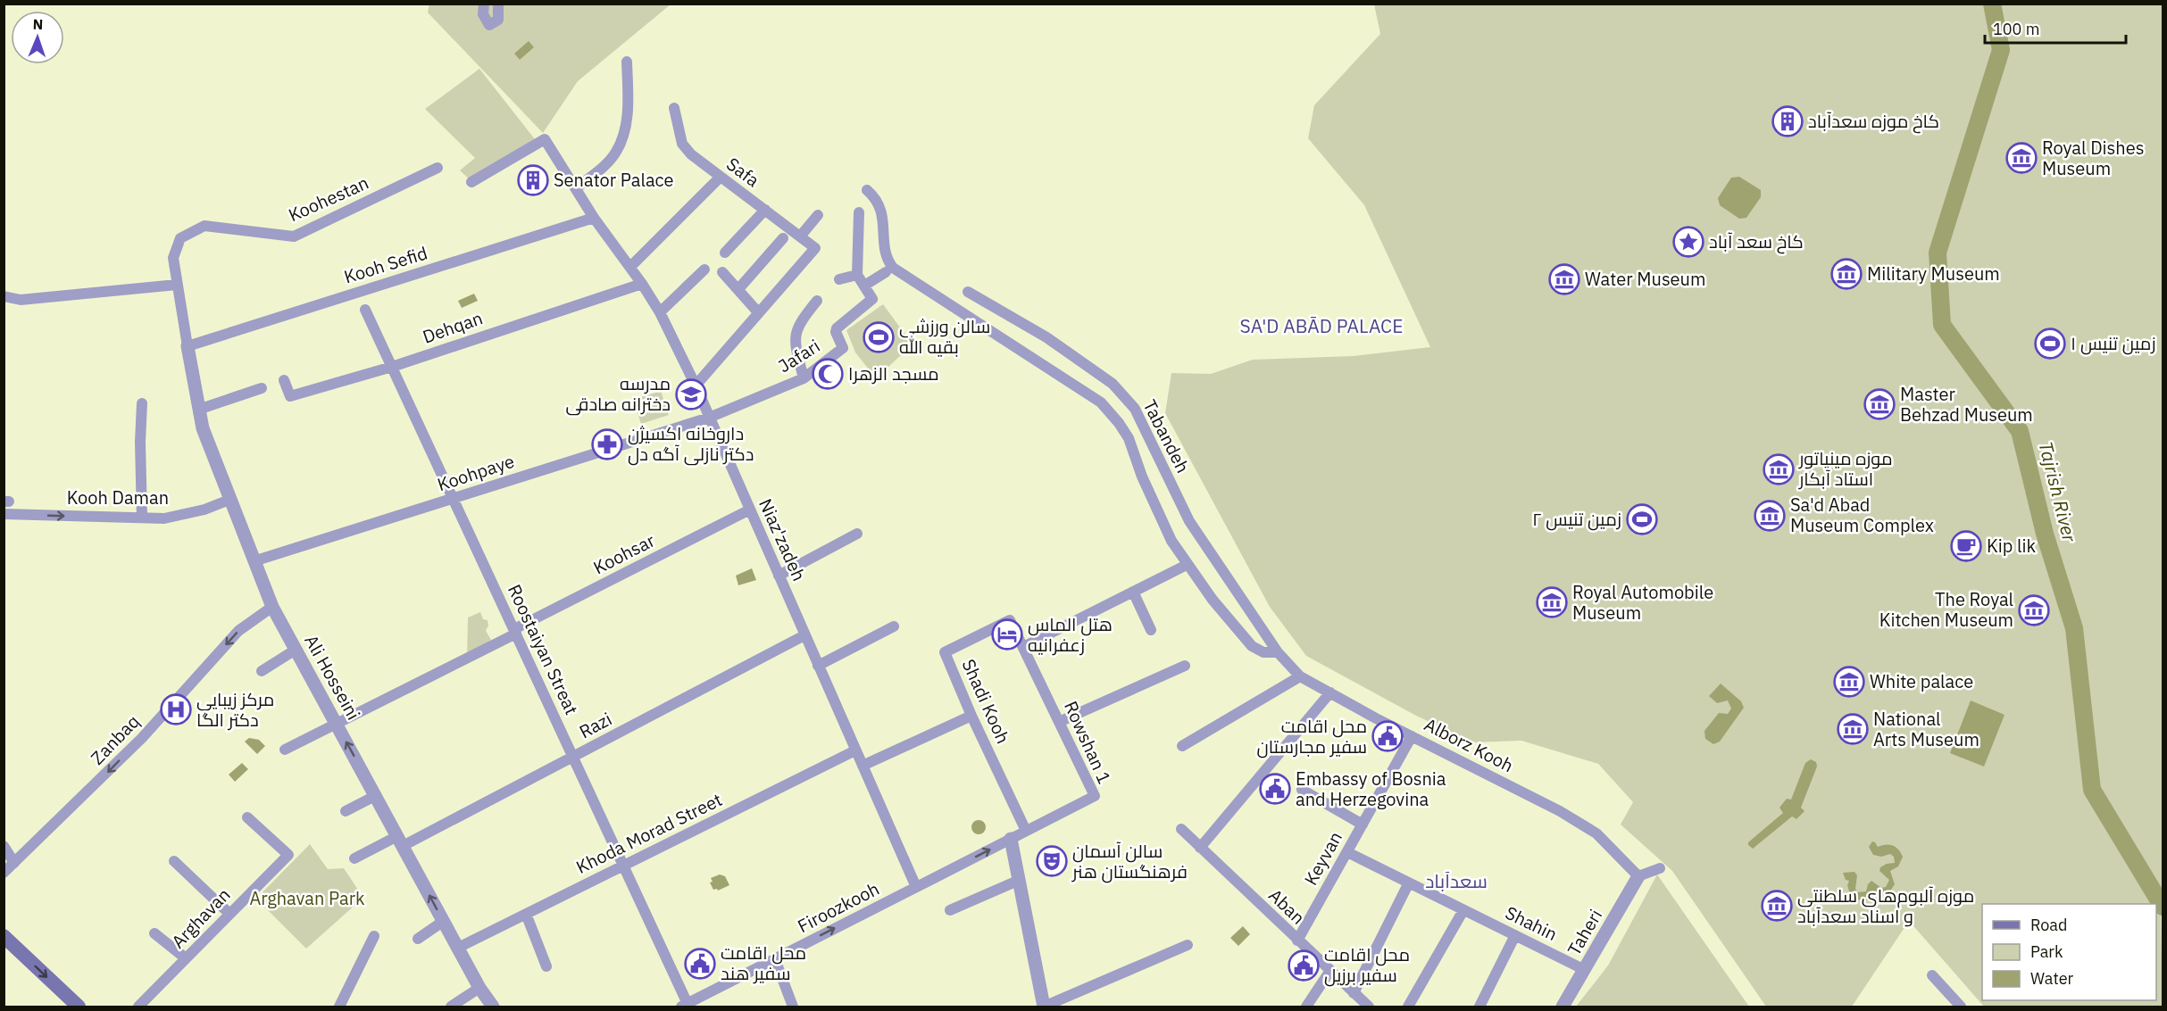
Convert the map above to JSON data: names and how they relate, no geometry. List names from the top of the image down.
{
  "streets": {
    "street": [
      "Safa",
      "Koohestan",
      "Kooh Sefid",
      "Dehqan",
      "Jafari",
      "Tabandeh",
      "Koohpaye",
      "Kooh Daman",
      "Niaz'zadeh",
      "Koohsar",
      "Roostaiyan Streat",
      "Ali Hosseini",
      "Shadi Kooh",
      "Razi",
      "Zanbaq",
      "Rowshan 1",
      "Alborz Kooh",
      "Khoda Morad Street",
      "Keyvan",
      "Aban",
      "Firoozkooh",
      "Arghavan",
      "Shahin",
      "Taheri"
    ]
  },
  "crossings": [
    ["Koohestan", "Kooh Sefid"],
    ["Koohestan", "Ali Hosseini"],
    ["Kooh Sefid", "Niaz'zadeh"],
    ["Kooh Sefid", "Ali Hosseini"],
    ["Dehqan", "Niaz'zadeh"],
    ["Dehqan", "Roostaiyan Streat"],
    ["Jafari", "Koohpaye"],
    ["Jafari", "Niaz'zadeh"],
    ["Tabandeh", "Alborz Kooh"],
    ["Koohpaye", "Niaz'zadeh"],
    ["Koohpaye", "Roostaiyan Streat"],
    ["Koohpaye", "Ali Hosseini"],
    ["Kooh Daman", "Ali Hosseini"],
    ["Niaz'zadeh", "Koohsar"],
    ["Niaz'zadeh", "Razi"],
    ["Niaz'zadeh", "Khoda Morad Street"],
    ["Niaz'zadeh", "Firoozkooh"],
    ["Koohsar", "Roostaiyan Streat"],
    ["Koohsar", "Ali Hosseini"],
    ["Roostaiyan Streat", "Razi"],
    ["Roostaiyan Streat", "Khoda Morad Street"],
    ["Roostaiyan Streat", "Firoozkooh"],
    ["Ali Hosseini", "Razi"],
    ["Ali Hosseini", "Zanbaq"],
    ["Ali Hosseini", "Khoda Morad Street"],
    ["Shadi Kooh", "Rowshan 1"],
    ["Rowshan 1", "Firoozkooh"],
    ["Alborz Kooh", "Keyvan"],
    ["Alborz Kooh", "Taheri"],
    ["Keyvan", "Aban"],
    ["Keyvan", "Shahin"],
    ["Shahin", "Taheri"]
  ],
  "one_way": ["Kooh Daman", "Zanbaq", "Firoozkooh"],
  "districts": ["SA'D ABĀD PALACE", "سعدآباد"],
  "water": ["Tajrish River"],
  "parks": ["Arghavan Park"],
  "places": {
    "building": ["کاخ موزه سعدآباد", "Senator Palace"],
    "museum": [
      "Royal Dishes Museum",
      "Military Museum",
      "Water Museum",
      "Master Behzad Museum",
      "موزه مینیاتور استاد آبکار",
      "Sa'd Abad Museum Complex",
      "Royal Automobile Museum",
      "The Royal Kitchen Museum",
      "White palace",
      "National Arts Museum",
      "موزه آلبوم‌های سلطنتی و اسناد سعدآباد"
    ],
    "place": ["کاخ سعد آباد"],
    "sports": ["سالن ورزشی بقیه الله", "زمین تنیس ۱", "زمین تنیس ۲"],
    "mosque": ["مسجد الزهرا"],
    "school or university": ["مدرسه دخترانه صادقی"],
    "pharmacy": ["داروخانه اکسیژن دکتر نازلی آگه دل"],
    "cafe": ["Kip lik"],
    "hotel": ["هتل الماس زعفرانیه"],
    "hospital": ["مرکز زیبایی دکتر الگا"],
    "public building": [
      "محل اقامت سفیر مجارستان",
      "Embassy of Bosnia and Herzegovina",
      "محل اقامت سفیر هند",
      "محل اقامت سفیر برزیل"
    ],
    "theatre": ["سالن آسمان فرهنگستان هنر"]
  },
  "legend": ["Road", "Park", "Water"],
  "scale_bar": "100 m",
  "north": "top"
}
